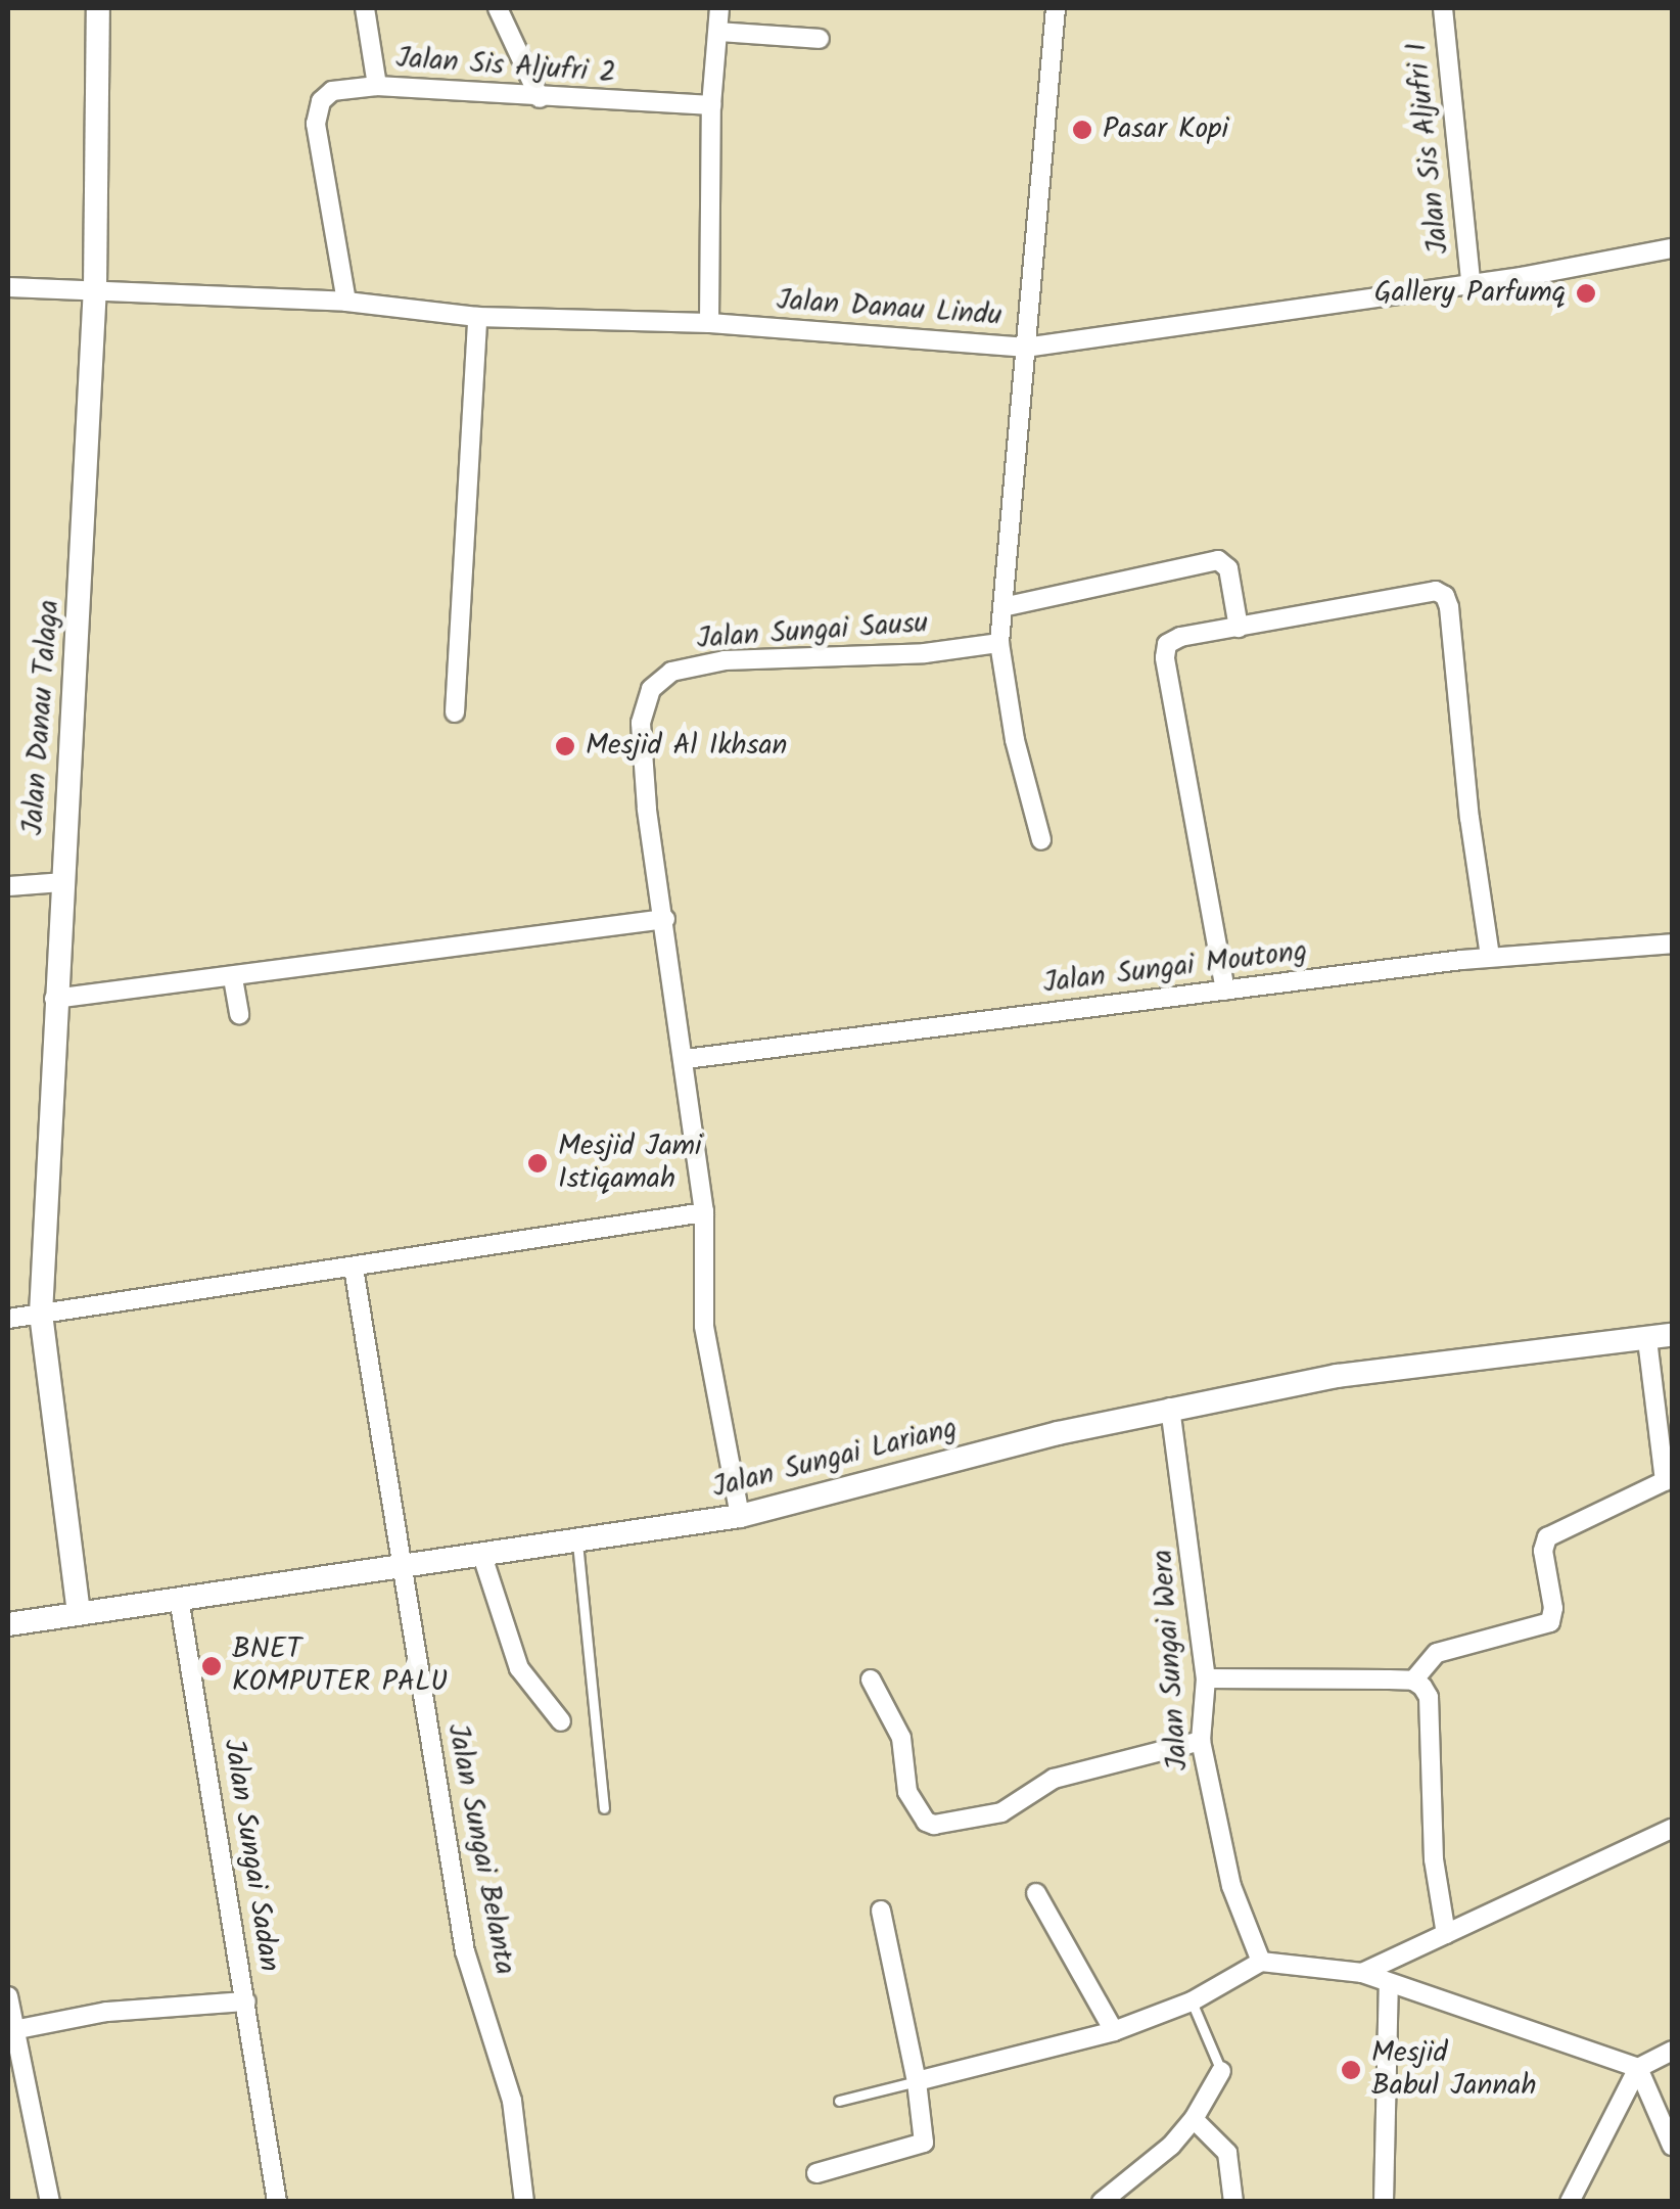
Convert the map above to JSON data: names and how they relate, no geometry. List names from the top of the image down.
{
  "streets": {
    "street": [
      "Jalan Sis Aljufri 2",
      "Jalan Sis Aljufri I",
      "Jalan Danau Lindu",
      "Jalan Sungai Sausu",
      "Jalan Danau Talaga",
      "Jalan Sungai Moutong",
      "Jalan Sungai Lariang",
      "Jalan Sungai Wera",
      "Jalan Sungai Belanta",
      "Jalan Sungai Sadan"
    ]
  },
  "crossings": [
    ["Jalan Sis Aljufri I", "Jalan Danau Lindu"],
    ["Jalan Danau Lindu", "Jalan Danau Talaga"],
    ["Jalan Sungai Sausu", "Jalan Sungai Moutong"],
    ["Jalan Sungai Sausu", "Jalan Sungai Lariang"],
    ["Jalan Danau Talaga", "Jalan Sungai Lariang"],
    ["Jalan Sungai Lariang", "Jalan Sungai Wera"],
    ["Jalan Sungai Lariang", "Jalan Sungai Belanta"],
    ["Jalan Sungai Lariang", "Jalan Sungai Sadan"]
  ],
  "places": [
    "Pasar Kopi",
    "Gallery Parfumq",
    "Mesjid Al Ikhsan",
    "Mesjid Jami Istiqamah",
    "BNET KOMPUTER PALU",
    "Mesjid Babul Jannah"
  ]
}
